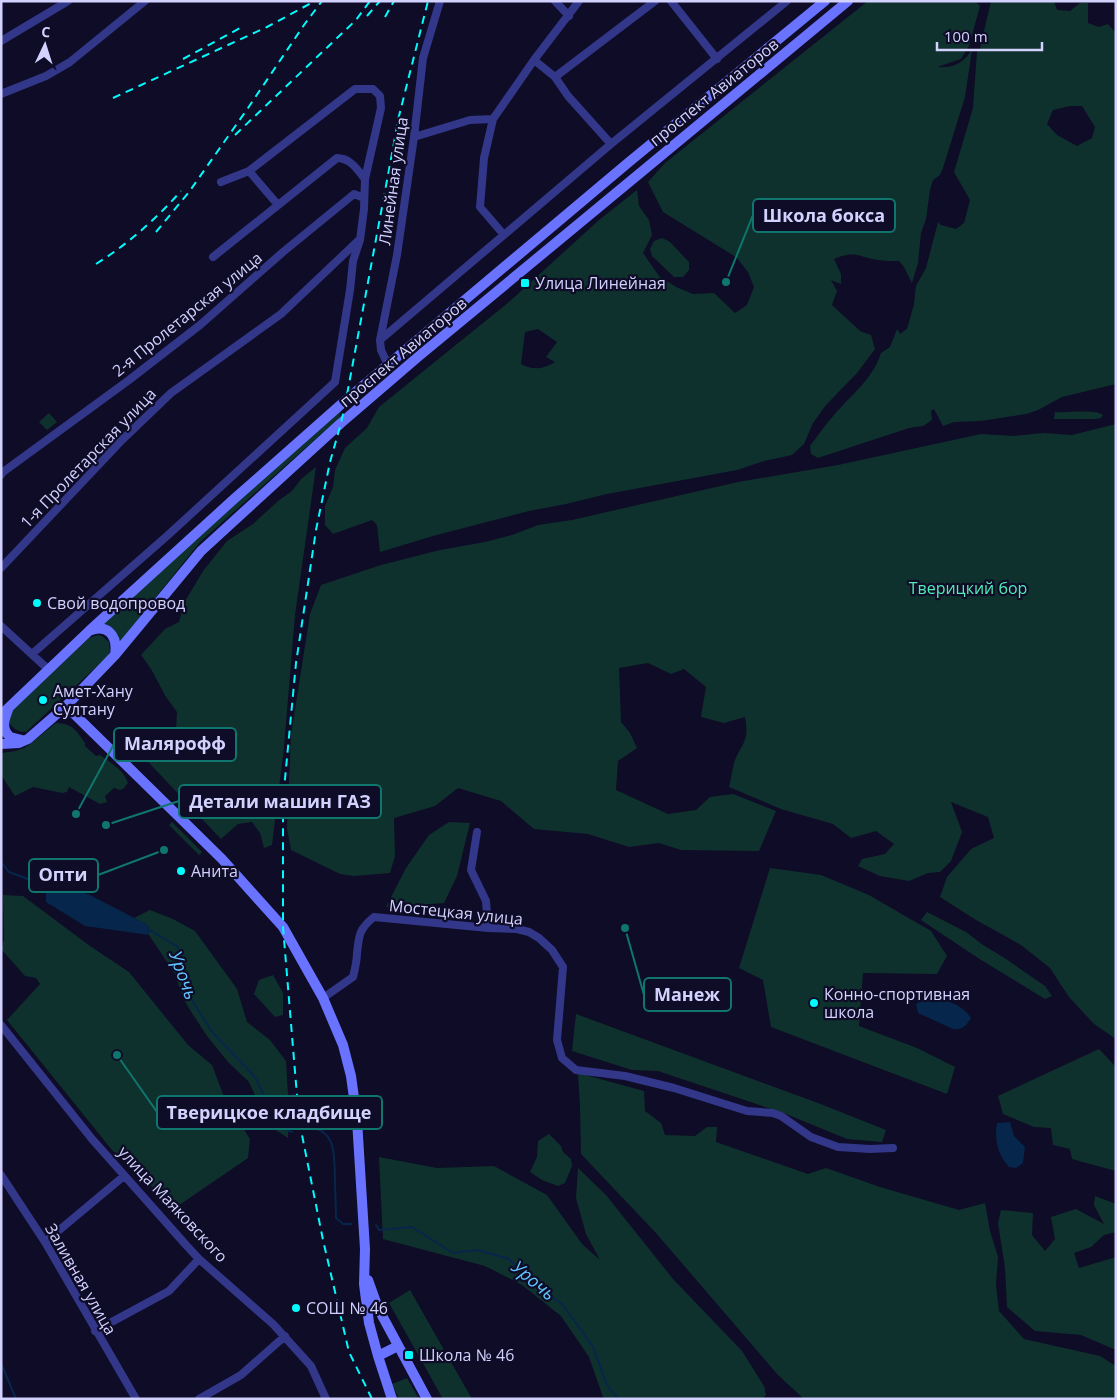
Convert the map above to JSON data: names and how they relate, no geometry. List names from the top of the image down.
{
  "streets": {
    "main road": ["проспект Авиаторов"],
    "street": [
      "Линейная улица",
      "2-я Пролетарская улица",
      "1-я Пролетарская улица",
      "Мостецкая улица",
      "улица Маяковского",
      "Заливная улица"
    ]
  },
  "crossings": [
    ["проспект Авиаторов", "Линейная улица"],
    ["проспект Авиаторов", "1-я Пролетарская улица"]
  ],
  "water": ["Урочь"],
  "parks": ["Тверицкий бор"],
  "places": {
    "other": [
      "Школа бокса",
      "Свой водопровод",
      "Амет-Хану Султану",
      "Малярофф",
      "Детали машин ГАЗ",
      "Опти",
      "Анита",
      "Манеж",
      "Конно-спортивная школа",
      "Тверицкое кладбище",
      "СОШ № 46"
    ],
    "transit": ["Улица Линейная", "Школа № 46"]
  },
  "scale_bar": "100 m",
  "north": "top"
}
